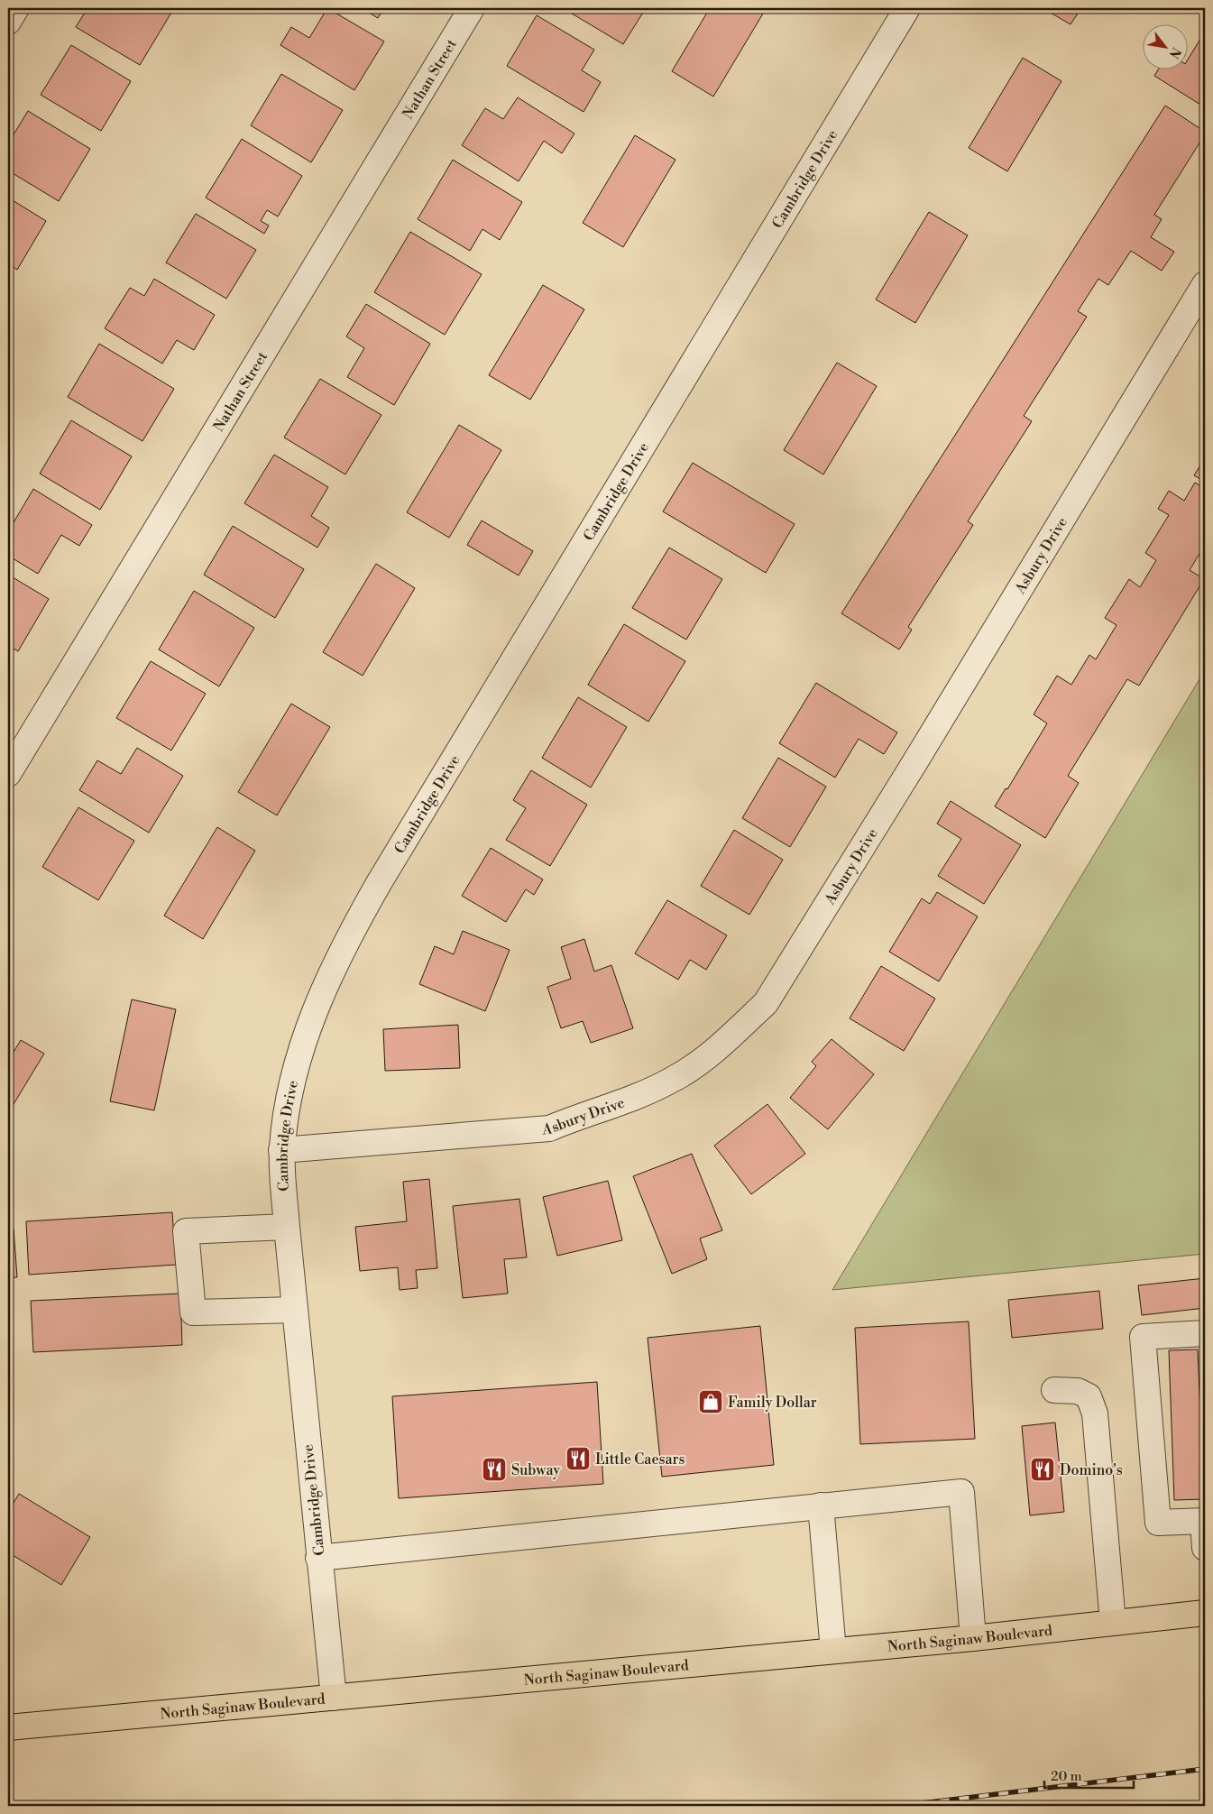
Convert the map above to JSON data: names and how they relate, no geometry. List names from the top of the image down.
{
  "streets": {
    "main road": ["North Saginaw Boulevard"],
    "street": ["Nathan Street", "Cambridge Drive", "Asbury Drive"]
  },
  "crossings": [
    ["Cambridge Drive", "Asbury Drive"],
    ["Cambridge Drive", "North Saginaw Boulevard"]
  ],
  "places": {
    "shop": ["Family Dollar"],
    "restaurant": ["Little Caesars", "Subway", "Domino's"]
  },
  "scale_bar": "20 m",
  "north": "bottom right"
}
